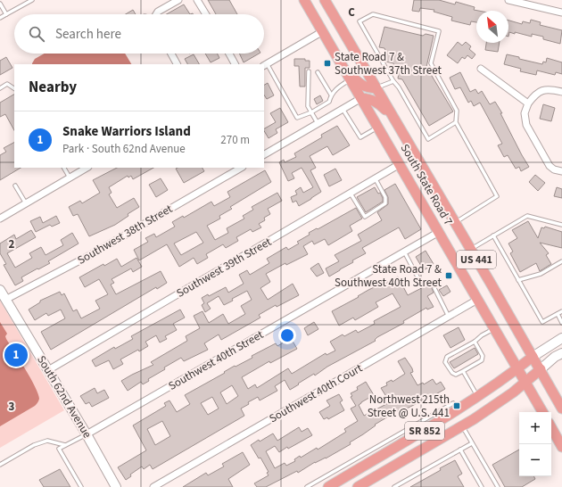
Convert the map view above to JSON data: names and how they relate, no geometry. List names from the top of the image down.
{
  "streets": {
    "main road": ["South State Road 7", "US 441", "SR 852"],
    "street": [
      "Southwest 38th Street",
      "Southwest 39th Street",
      "Southwest 40th Street",
      "Southwest 40th Court",
      "South 62nd Avenue"
    ]
  },
  "crossings": [
    ["South State Road 7", "US 441"],
    ["South State Road 7", "Southwest 39th Street"],
    ["South State Road 7", "Southwest 40th Street"],
    ["South State Road 7", "Southwest 40th Court"],
    ["South State Road 7", "SR 852"],
    ["Southwest 38th Street", "South 62nd Avenue"],
    ["US 441", "SR 852"],
    ["Southwest 39th Street", "South 62nd Avenue"],
    ["Southwest 40th Street", "South 62nd Avenue"]
  ],
  "places": {
    "transit": ["State Road 7 & Southwest 37th Street", "State Road 7 & Southwest 40th Street", "Northwest 215th Street @ U.S. 441"]
  },
  "north": "top left",
  "page": {
    "search": "Search here",
    "heading": "Nearby",
    "list": [
      {
        "mark": "1",
        "name": "Snake Warriors Island",
        "note": "Park · South 62nd Avenue",
        "value": "270 m"
      }
    ],
    "pins": "1",
    "map_buttons": ["+", "−"]
  },
  "grid": {
    "columns": ["C"],
    "rows": ["2", "3"]
  }
}
